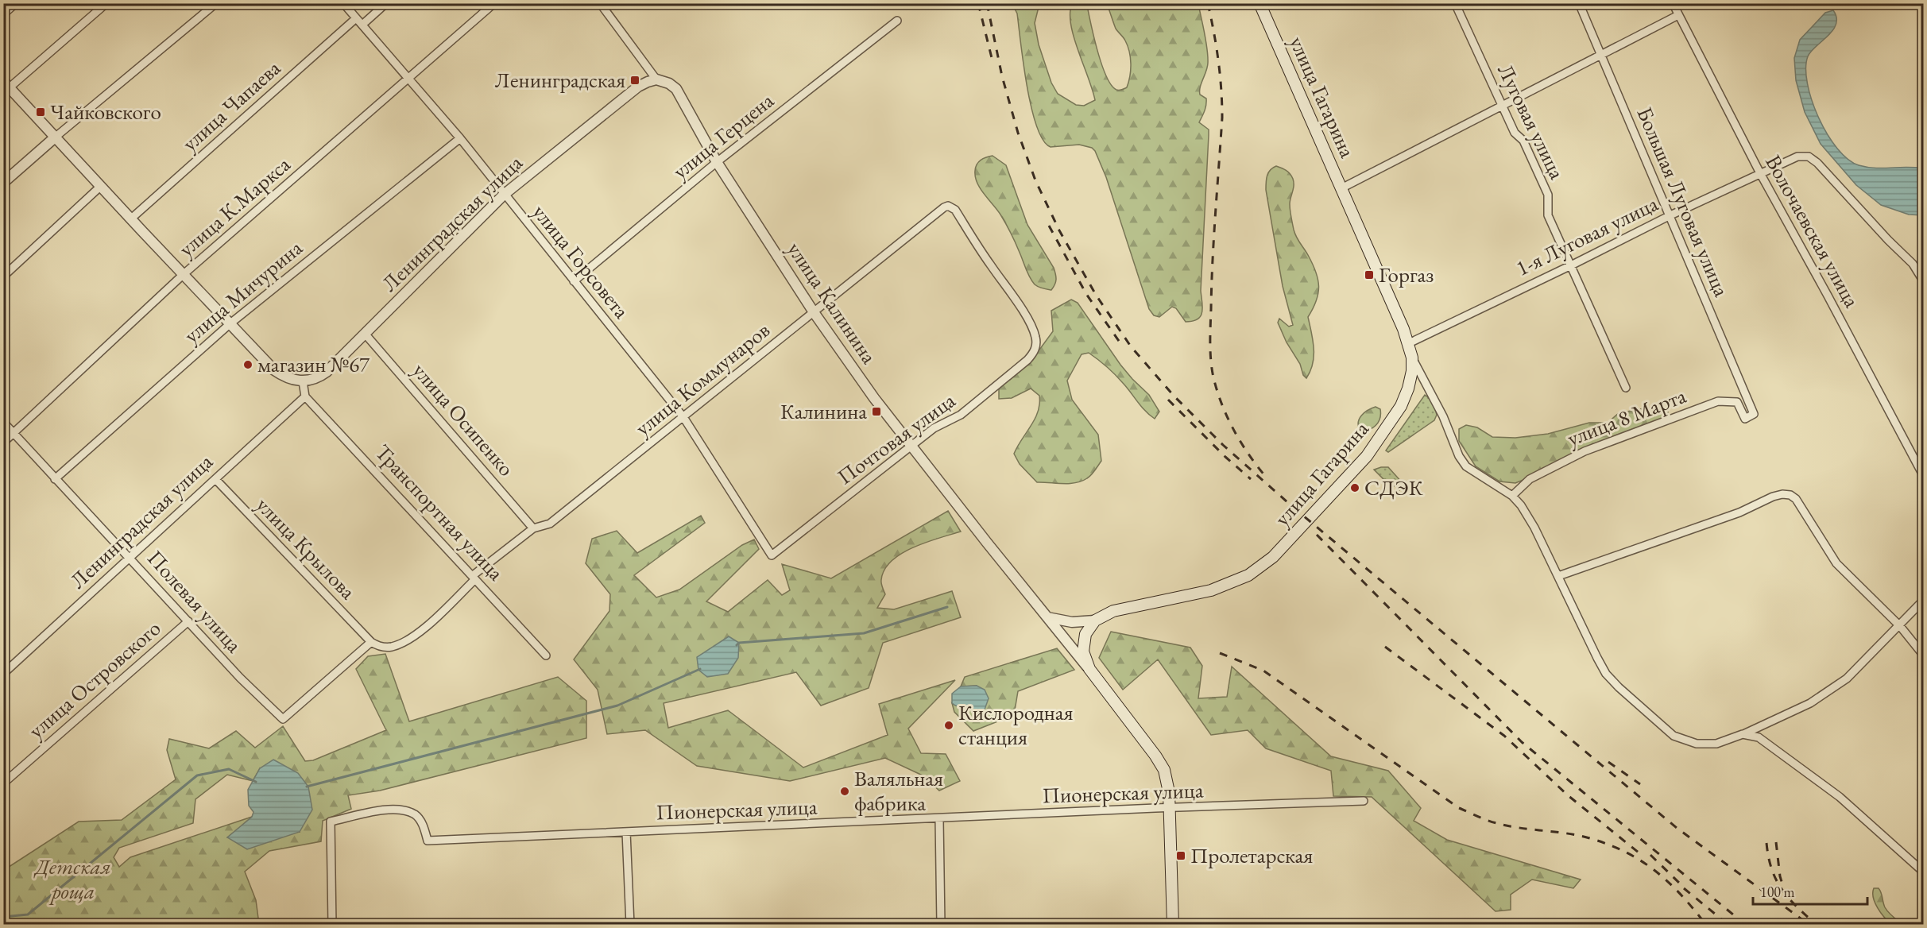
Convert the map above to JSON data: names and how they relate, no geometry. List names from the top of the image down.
{
  "streets": {
    "main road": ["улица Гагарина"],
    "street": [
      "улица Чапаева",
      "Луговая улица",
      "улица Герцена",
      "Большая Луговая улица",
      "улица К.Маркса",
      "Ленинградская улица",
      "Волочаевская улица",
      "1-я Луговая улица",
      "улица Горсовета",
      "улица Мичурина",
      "улица Калинина",
      "улица Коммунаров",
      "улица 8 Марта",
      "улица Осипенко",
      "Почтовая улица",
      "Транспортная улица",
      "улица Крылова",
      "Полевая улица",
      "улица Островского",
      "Пионерская улица"
    ]
  },
  "crossings": [
    ["улица Гагарина", "1-я Луговая улица"],
    ["улица Чапаева", "улица Горсовета"],
    ["Луговая улица", "1-я Луговая улица"],
    ["улица Герцена", "улица Горсовета"],
    ["улица Герцена", "улица Калинина"],
    ["Большая Луговая улица", "1-я Луговая улица"],
    ["Большая Луговая улица", "улица 8 Марта"],
    ["улица К.Маркса", "улица Горсовета"],
    ["улица К.Маркса", "Полевая улица"],
    ["Ленинградская улица", "улица Горсовета"],
    ["Ленинградская улица", "улица Калинина"],
    ["Ленинградская улица", "улица Осипенко"],
    ["Ленинградская улица", "Транспортная улица"],
    ["Ленинградская улица", "улица Крылова"],
    ["Ленинградская улица", "Полевая улица"],
    ["Волочаевская улица", "1-я Луговая улица"],
    ["улица Горсовета", "улица Мичурина"],
    ["улица Горсовета", "улица Коммунаров"],
    ["улица Горсовета", "Почтовая улица"],
    ["улица Мичурина", "Полевая улица"],
    ["улица Калинина", "улица Коммунаров"],
    ["улица Калинина", "Почтовая улица"],
    ["улица Коммунаров", "улица Осипенко"],
    ["улица Коммунаров", "Почтовая улица"],
    ["улица Коммунаров", "Транспортная улица"],
    ["улица Коммунаров", "улица Крылова"],
    ["улица Коммунаров", "Полевая улица"],
    ["улица Крылова", "Полевая улица"],
    ["Полевая улица", "улица Островского"]
  ],
  "parks": ["Детская роща"],
  "places": {
    "transit": [
      "Ленинградская",
      "Чайковского",
      "Горгаз",
      "Калинина",
      "Пролетарская"
    ],
    "other": [
      "магазин №67",
      "СДЭК",
      "Кислородная станция",
      "Валяльная фабрика"
    ]
  },
  "scale_bar": "100 m"
}
